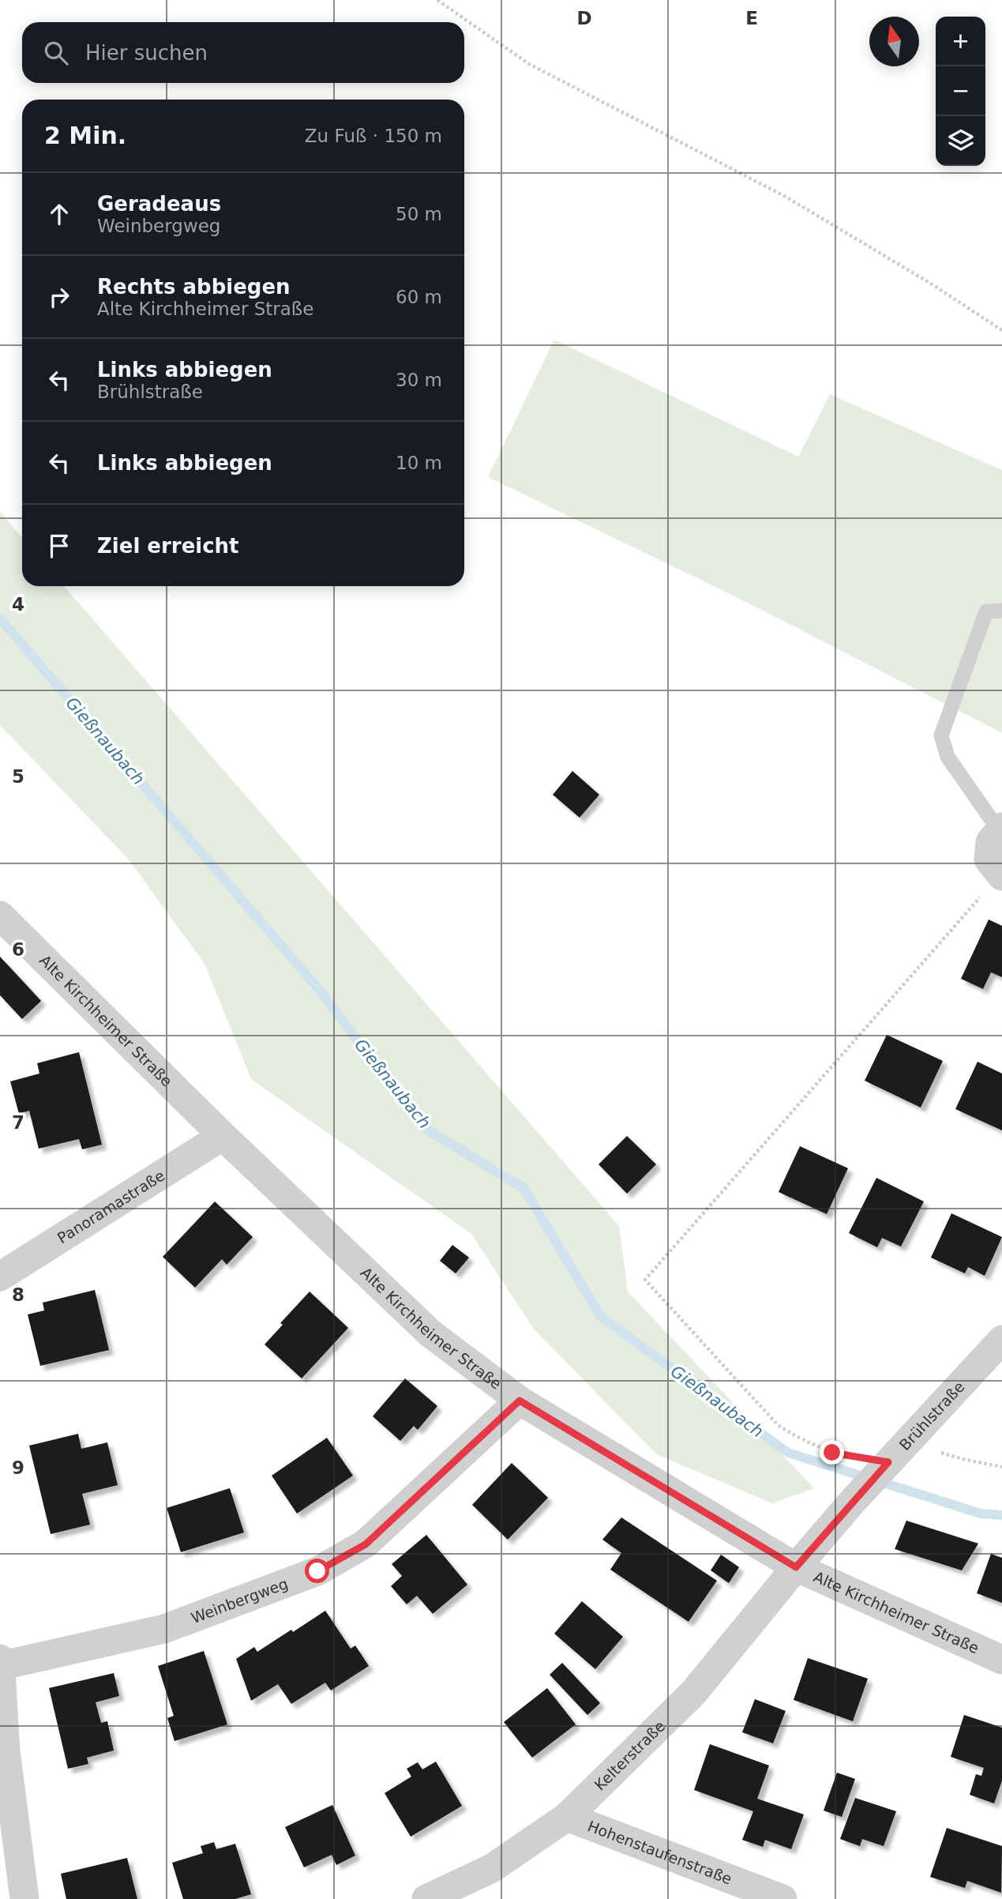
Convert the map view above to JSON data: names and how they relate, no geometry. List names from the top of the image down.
{
  "streets": {
    "street": [
      "Alte Kirchheimer Straße",
      "Panoramastraße",
      "Brühlstraße",
      "Weinbergweg",
      "Kelterstraße",
      "Hohenstaufenstraße"
    ]
  },
  "crossings": [
    ["Alte Kirchheimer Straße", "Panoramastraße"],
    ["Alte Kirchheimer Straße", "Brühlstraße"],
    ["Alte Kirchheimer Straße", "Weinbergweg"],
    ["Alte Kirchheimer Straße", "Kelterstraße"],
    ["Brühlstraße", "Kelterstraße"],
    ["Kelterstraße", "Hohenstaufenstraße"]
  ],
  "water": ["Gießnaubach"],
  "north": "top",
  "page": {
    "map_buttons": ["+", "−"],
    "search": "Hier suchen",
    "heading": ["2 Min.", "Zu Fuß · 150 m"],
    "list": [
      ["Geradeaus", "Weinbergweg", "50 m"],
      ["Rechts abbiegen", "Alte Kirchheimer Straße", "60 m"],
      ["Links abbiegen", "Brühlstraße", "30 m"],
      ["Links abbiegen", "10 m"],
      "Ziel erreicht"
    ]
  },
  "grid": {
    "columns": ["D", "E"],
    "rows": [
      "4",
      "5",
      "6",
      "7",
      "8",
      "9"
    ]
  }
}
